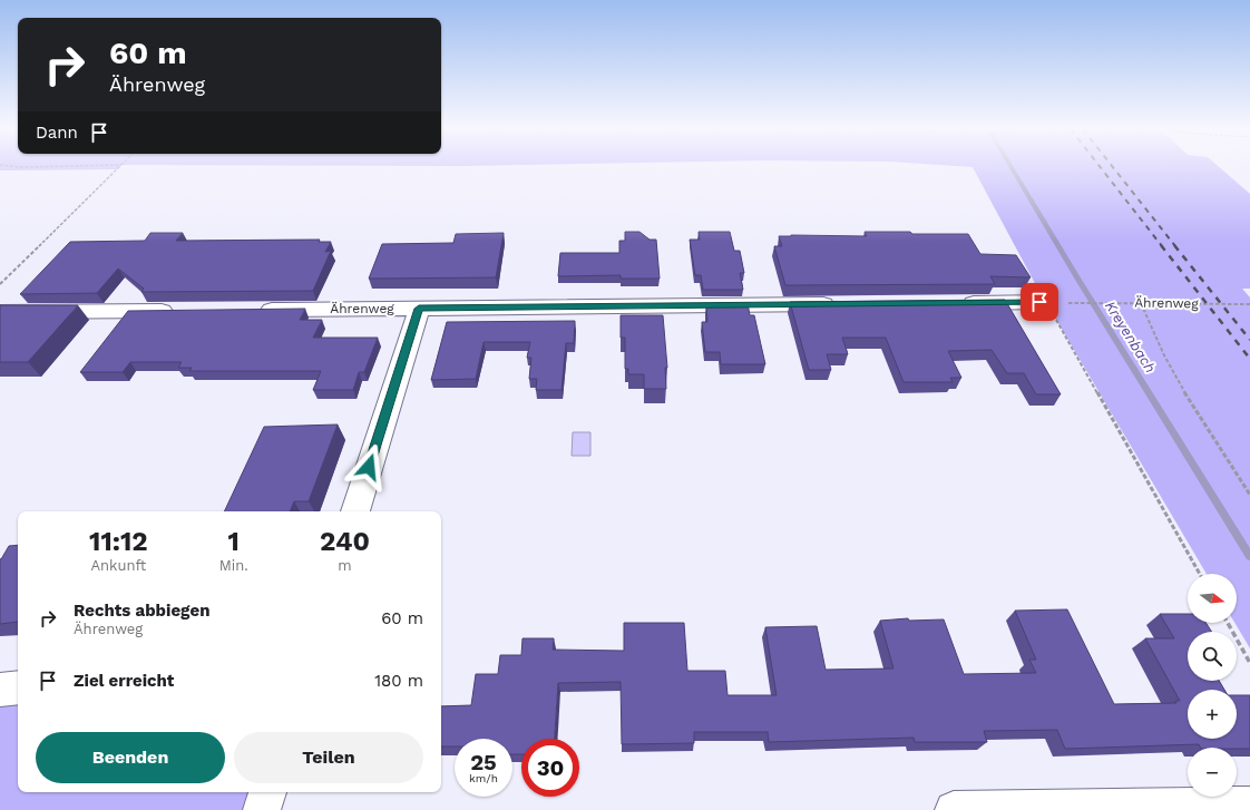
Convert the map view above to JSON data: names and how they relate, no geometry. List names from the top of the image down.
{
  "streets": {
    "street": ["Ährenweg"]
  },
  "water": ["Kreyenbach"],
  "north": "right",
  "page": {
    "turn": ["60 m", "Ährenweg"],
    "then": "Dann",
    "eta": [
      "11:12",
      "Ankunft",
      "1",
      "Min.",
      "240",
      "m"
    ],
    "map_buttons": ["+", "−"],
    "list": [
      {
        "name": "Rechts abbiegen",
        "note": "Ährenweg",
        "value": "60 m"
      },
      {
        "name": "Ziel erreicht",
        "value": "180 m"
      }
    ],
    "buttons": ["Beenden", "Teilen"],
    "speed": "25 km/h",
    "limit": "30"
  }
}
